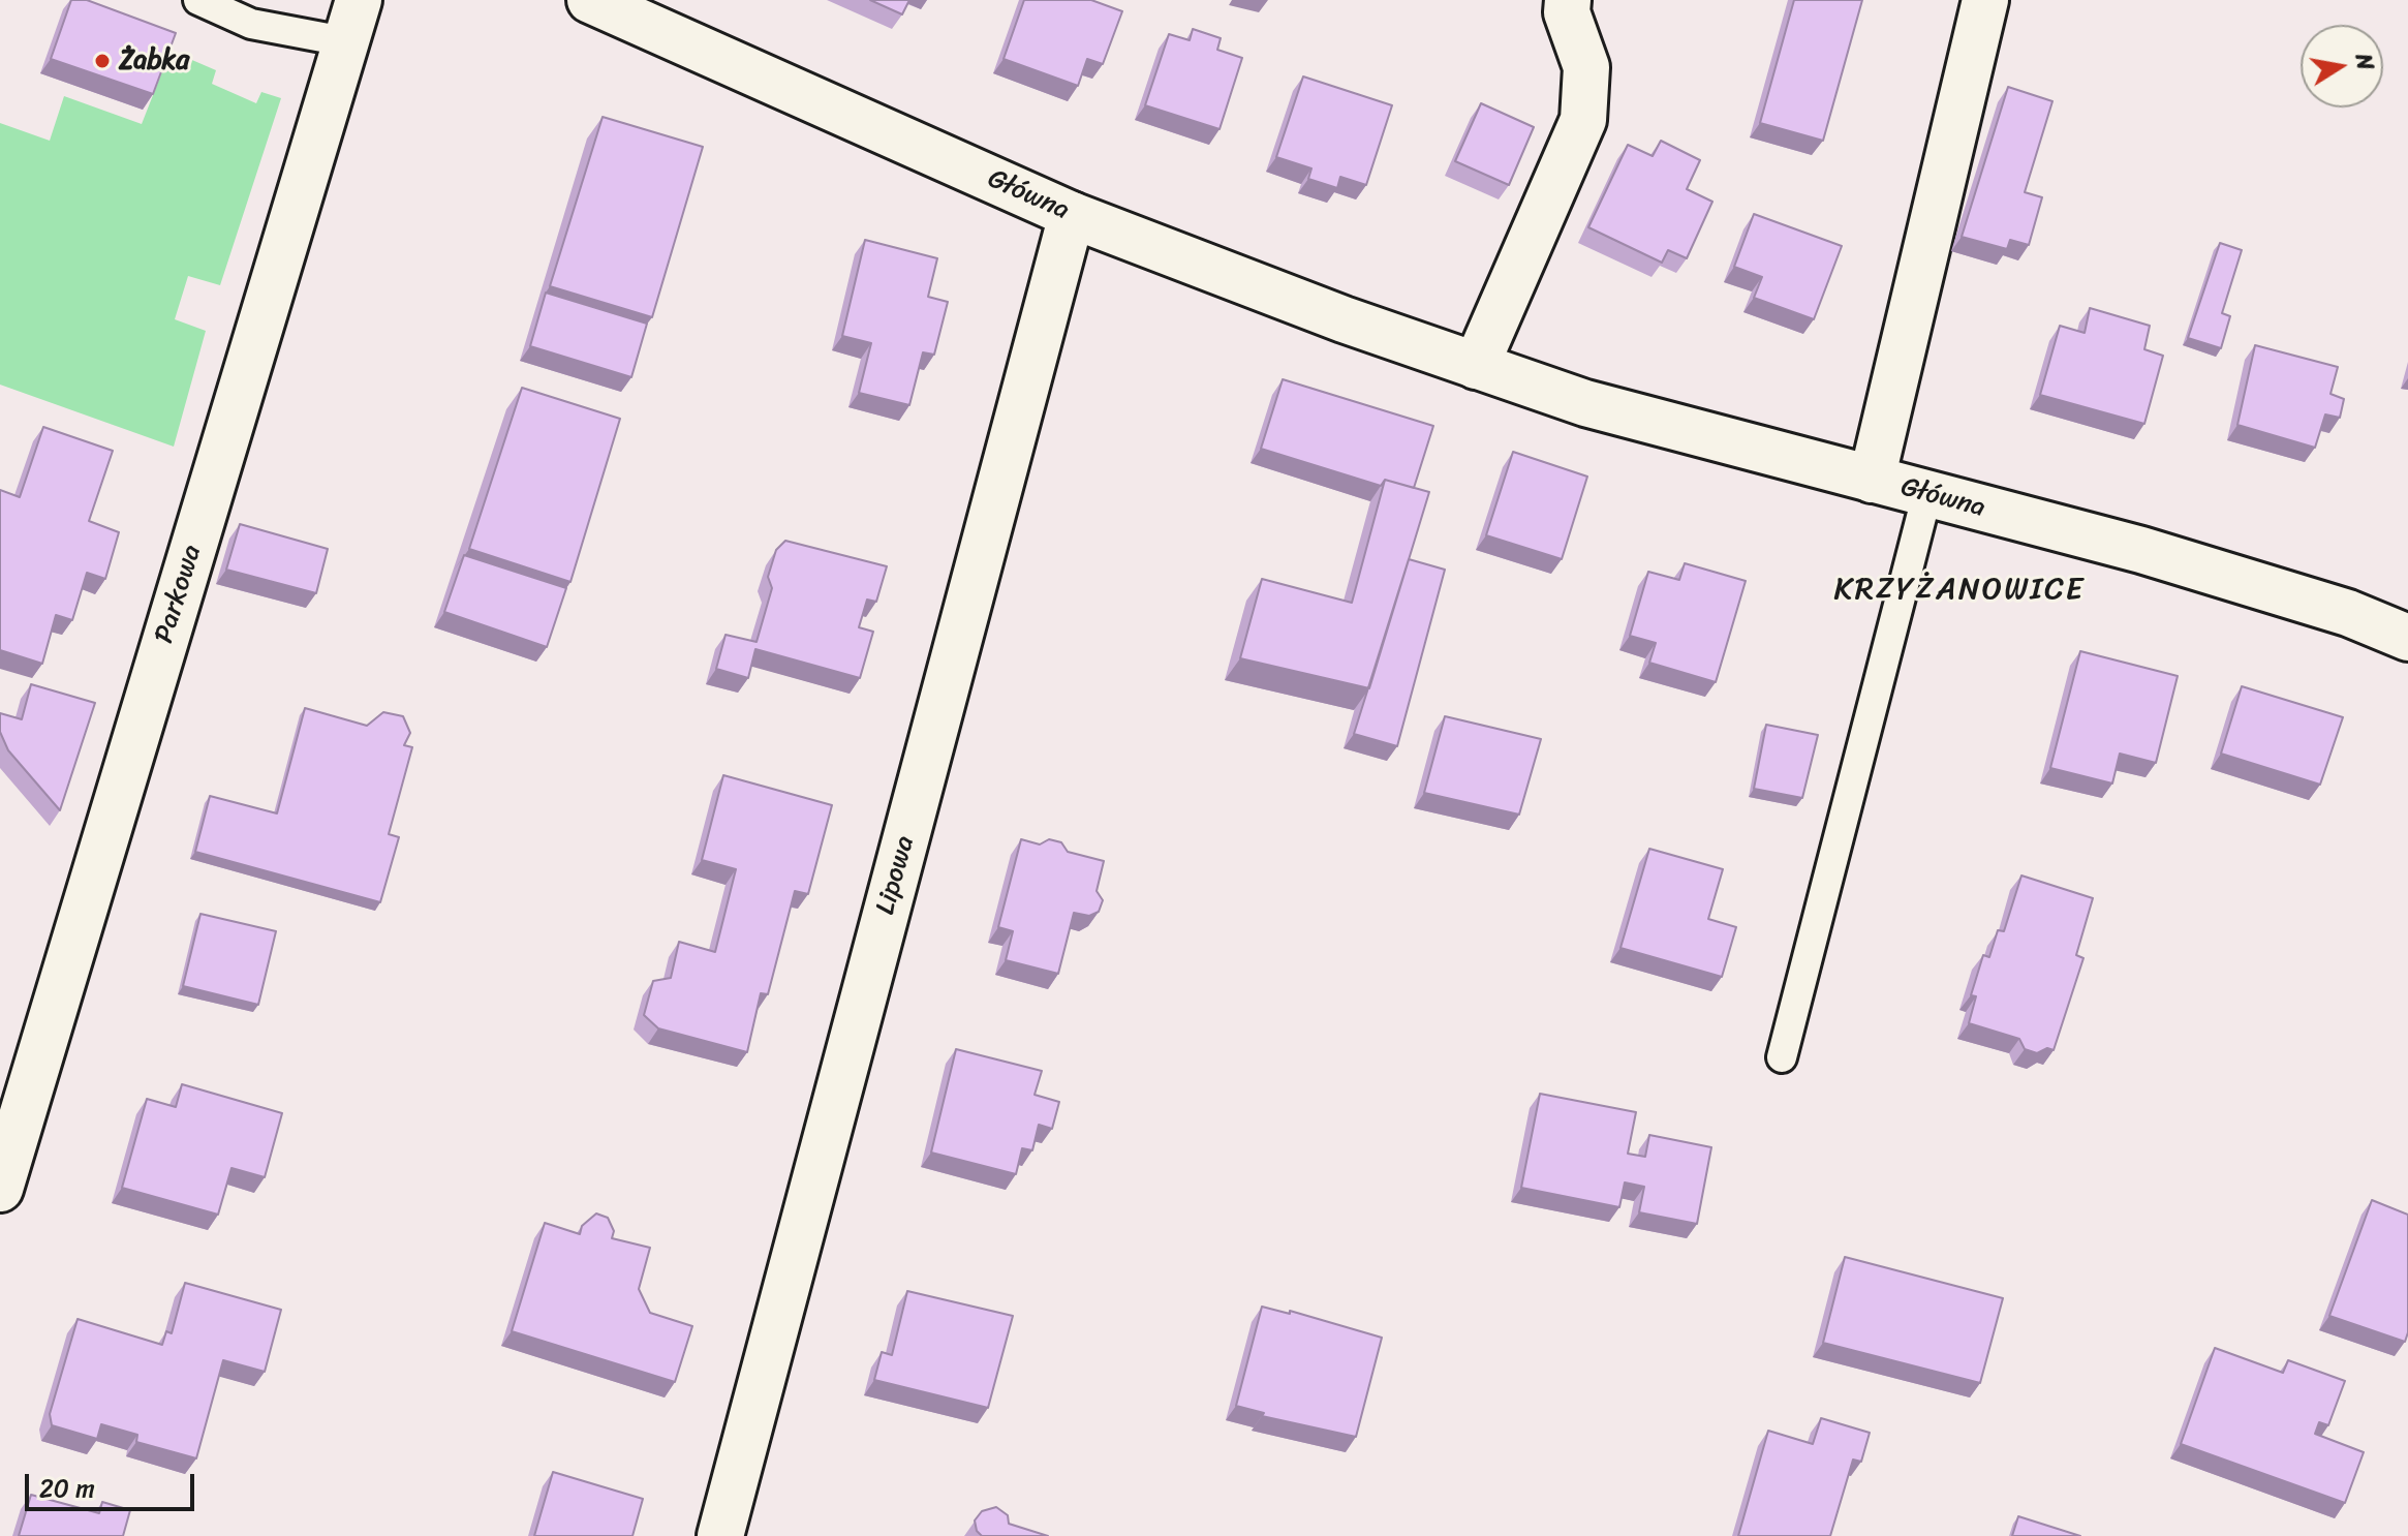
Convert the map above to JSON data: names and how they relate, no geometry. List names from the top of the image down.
{
  "streets": {
    "street": ["Główna", "Parkowa", "Lipowa"]
  },
  "crossings": [
    ["Główna", "Lipowa"]
  ],
  "districts": ["KRZYŻANOWICE"],
  "places": ["Żabka"],
  "scale_bar": "20 m",
  "north": "right"
}
